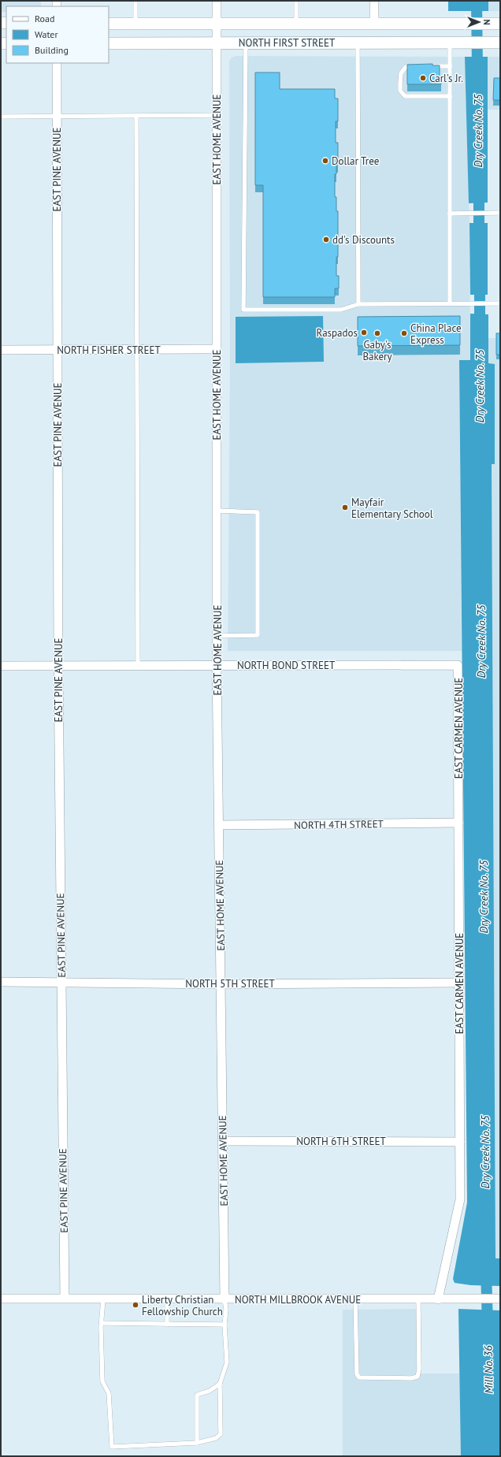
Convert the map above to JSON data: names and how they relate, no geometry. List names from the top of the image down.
{
  "streets": {
    "main road": ["NORTH FIRST STREET"],
    "street": [
      "EAST HOME AVENUE",
      "EAST PINE AVENUE",
      "NORTH FISHER STREET",
      "NORTH BOND STREET",
      "EAST CARMEN AVENUE",
      "NORTH 4TH STREET",
      "NORTH 5TH STREET",
      "NORTH 6TH STREET",
      "NORTH MILLBROOK AVENUE"
    ]
  },
  "crossings": [
    ["NORTH FIRST STREET", "EAST HOME AVENUE"],
    ["EAST HOME AVENUE", "NORTH FISHER STREET"],
    ["EAST HOME AVENUE", "NORTH BOND STREET"],
    ["EAST HOME AVENUE", "NORTH 4TH STREET"],
    ["EAST HOME AVENUE", "NORTH 5TH STREET"],
    ["EAST HOME AVENUE", "NORTH 6TH STREET"],
    ["EAST HOME AVENUE", "NORTH MILLBROOK AVENUE"],
    ["EAST PINE AVENUE", "NORTH FISHER STREET"],
    ["EAST PINE AVENUE", "NORTH BOND STREET"],
    ["EAST PINE AVENUE", "NORTH 5TH STREET"],
    ["EAST PINE AVENUE", "NORTH MILLBROOK AVENUE"],
    ["NORTH BOND STREET", "EAST CARMEN AVENUE"],
    ["EAST CARMEN AVENUE", "NORTH 4TH STREET"],
    ["EAST CARMEN AVENUE", "NORTH 5TH STREET"],
    ["EAST CARMEN AVENUE", "NORTH 6TH STREET"],
    ["EAST CARMEN AVENUE", "NORTH MILLBROOK AVENUE"]
  ],
  "water": ["Dry Creek No. 75", "Mill No. 36"],
  "places": [
    "Carl's Jr.",
    "Dollar Tree",
    "dd's Discounts",
    "Raspados",
    "Gaby's Bakery",
    "China Place Express",
    "Mayfair Elementary School",
    "Liberty Christian Fellowship Church"
  ],
  "legend": ["Road", "Water", "Building"],
  "north": "right"
}
